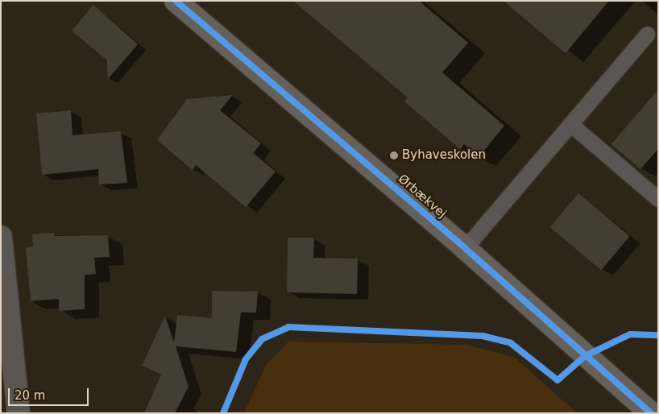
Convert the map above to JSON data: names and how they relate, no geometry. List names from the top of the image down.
{
  "streets": {
    "street": ["Ørbækvej"]
  },
  "places": ["Byhaveskolen"],
  "scale_bar": "20 m"
}
